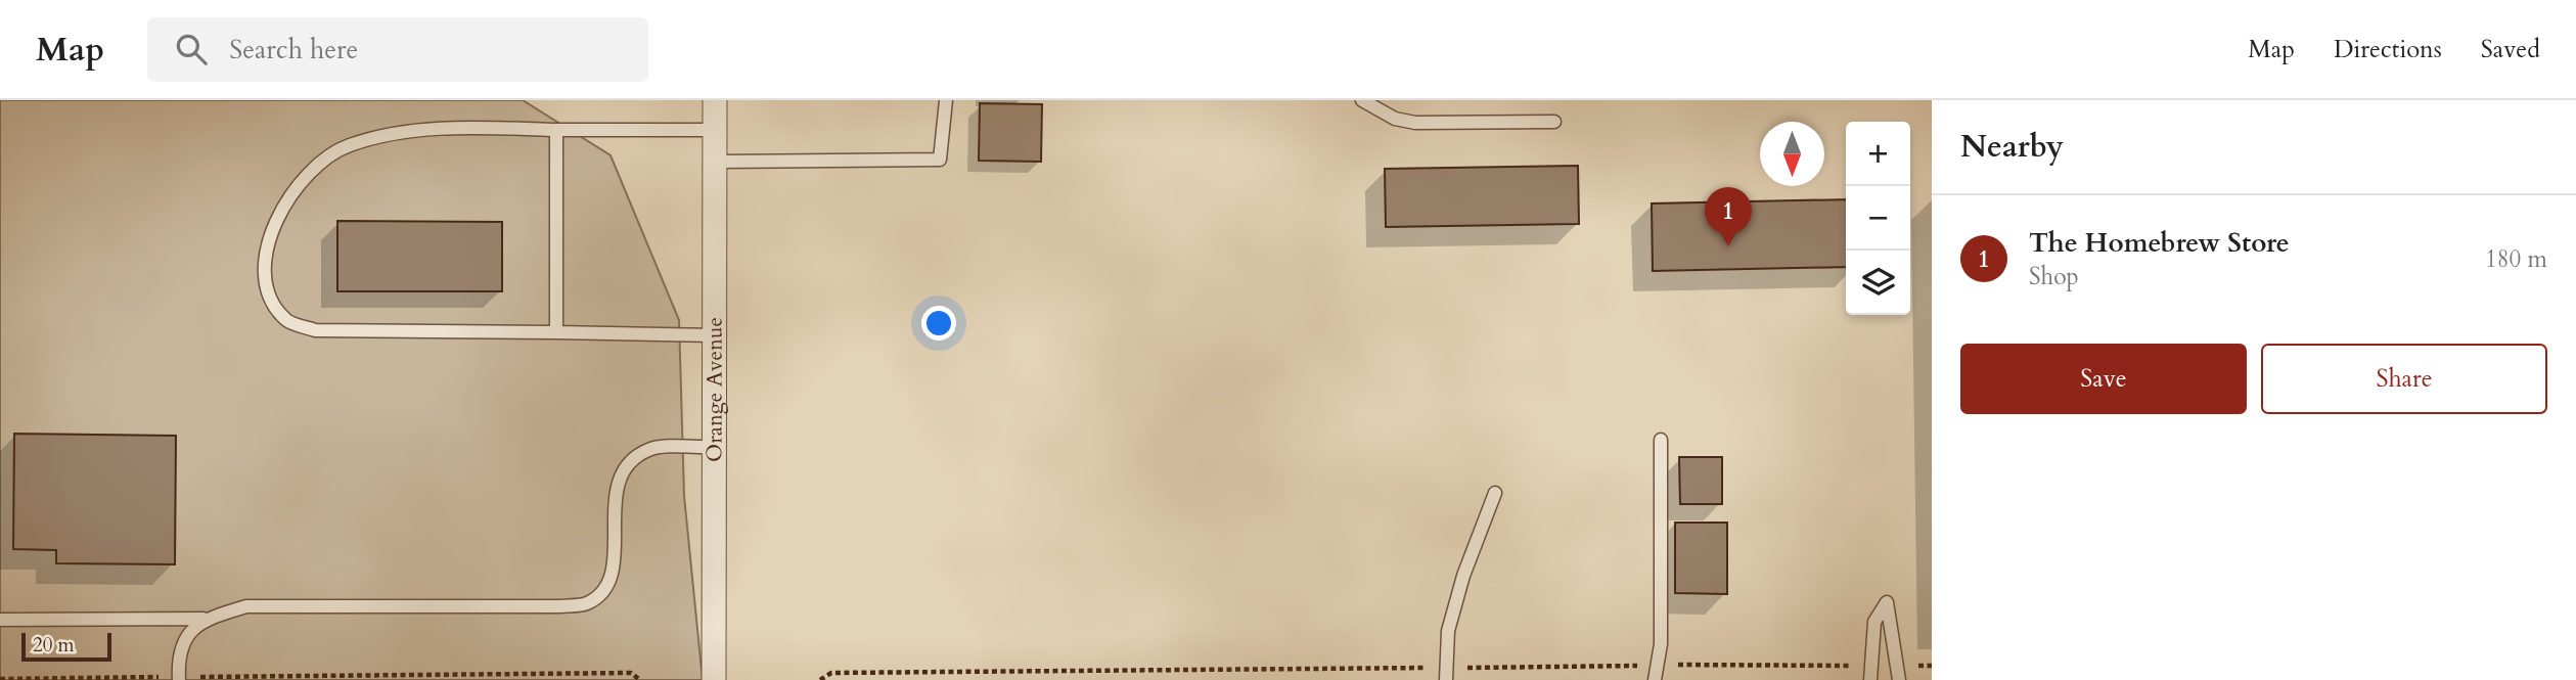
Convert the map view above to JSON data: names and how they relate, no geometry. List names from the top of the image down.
{
  "streets": {
    "street": ["Orange Avenue"]
  },
  "scale_bar": "20 m",
  "north": "bottom",
  "page": {
    "header": "Map",
    "search": "Search here",
    "nav": ["Map", "Directions", "Saved"],
    "heading": "Nearby",
    "map_buttons": ["+", "−"],
    "pins": "1",
    "list": [
      {
        "mark": "1",
        "name": "The Homebrew Store",
        "note": "Shop",
        "value": "180 m"
      }
    ],
    "buttons": ["Save", "Share"],
    "scale": "20 m"
  }
}
